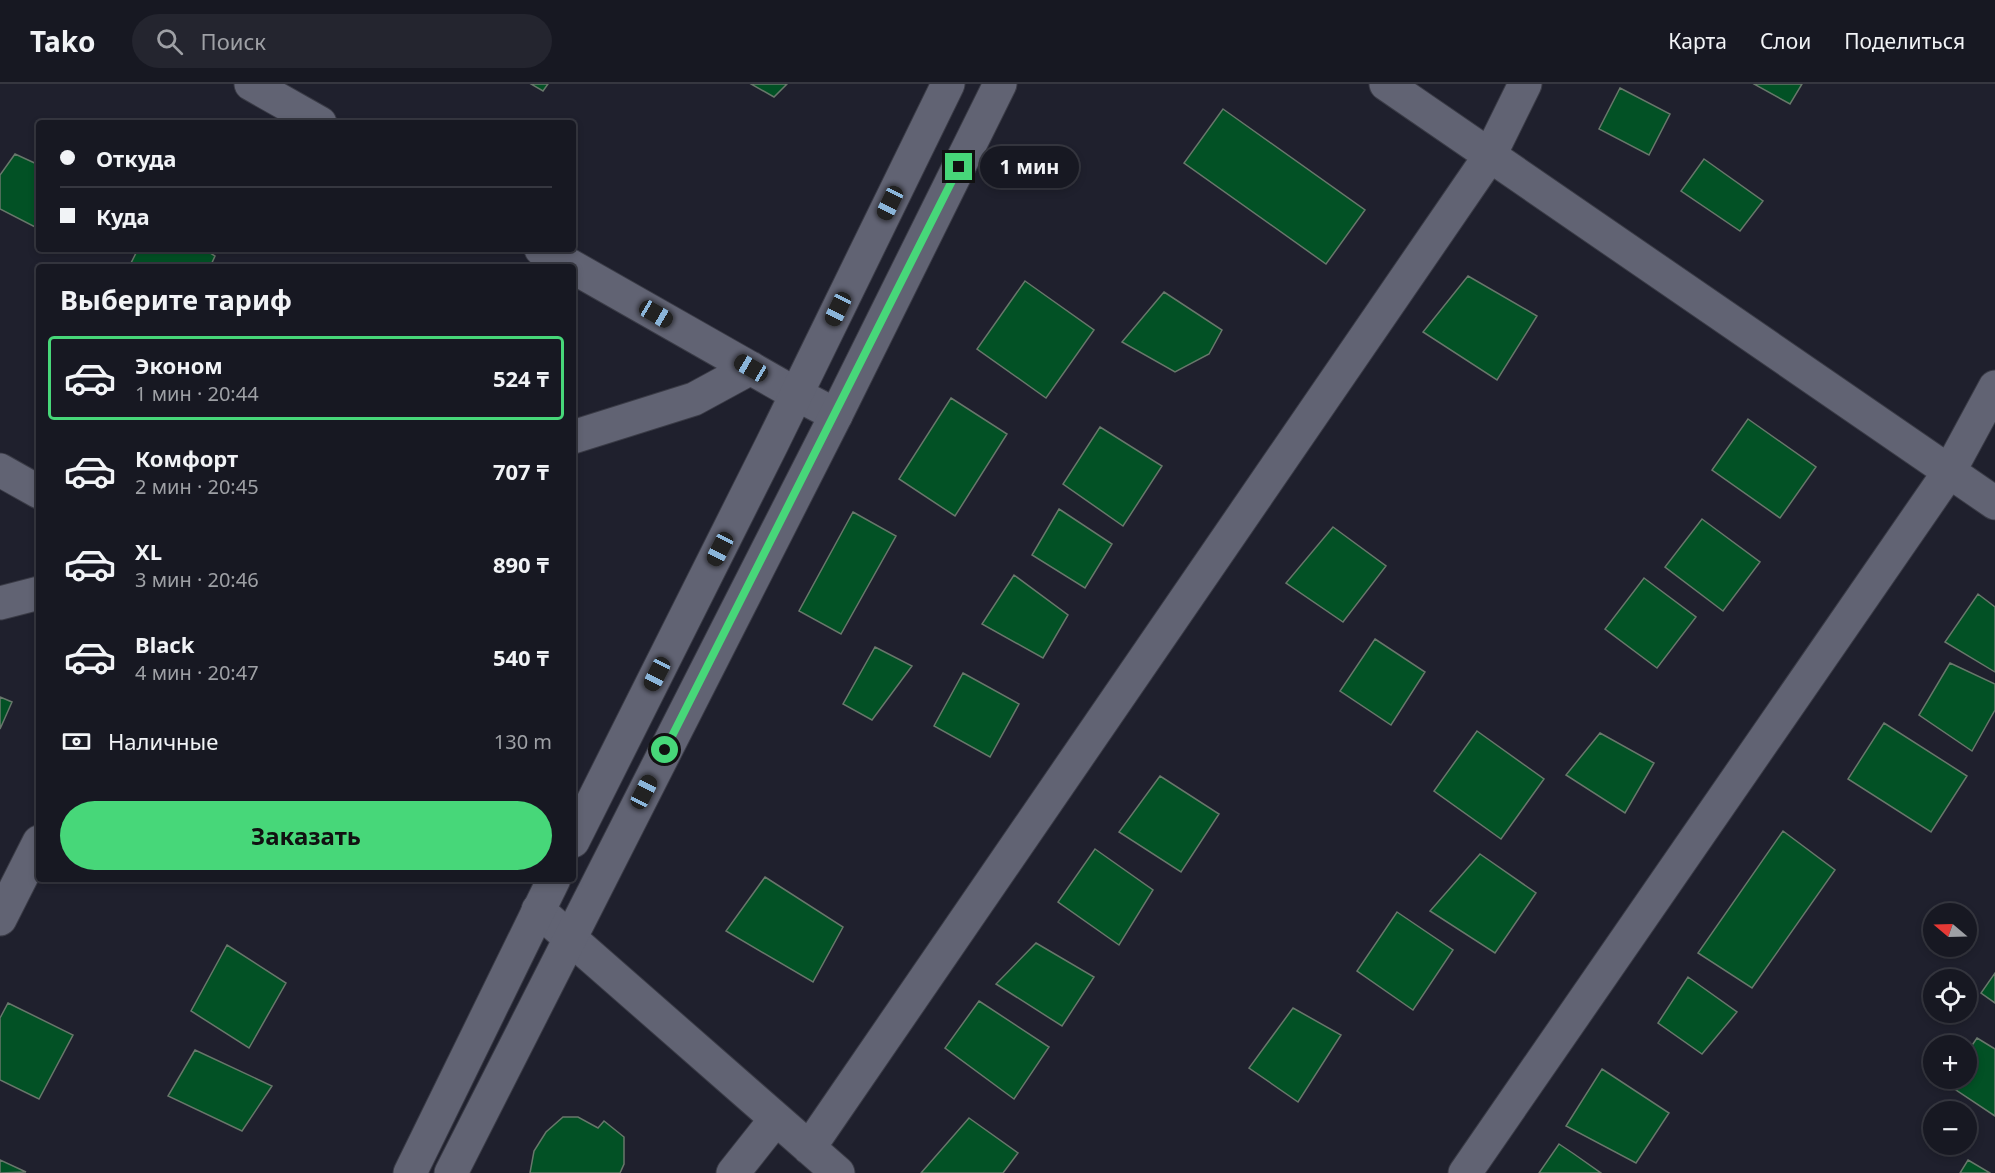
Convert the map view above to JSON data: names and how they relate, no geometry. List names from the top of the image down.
{
  "north": "left",
  "page": {
    "header": "Tako",
    "search": "Поиск",
    "nav": ["Карта", "Слои", "Поделиться"],
    "banner": ["Откуда", "Куда"],
    "bubble": "1 мин",
    "heading": "Выберите тариф",
    "list": [
      {
        "name": "Эконом",
        "note": "1 мин · 20:44",
        "value": "524 ₸"
      },
      {
        "name": "Комфорт",
        "note": "2 мин · 20:45",
        "value": "707 ₸"
      },
      {
        "name": "XL",
        "note": "3 мин · 20:46",
        "value": "890 ₸"
      },
      {
        "name": "Black",
        "note": "4 мин · 20:47",
        "value": "540 ₸"
      }
    ],
    "pay": ["Наличные", "130 m"],
    "buttons": "Заказать",
    "map_buttons": ["+", "−"]
  }
}
